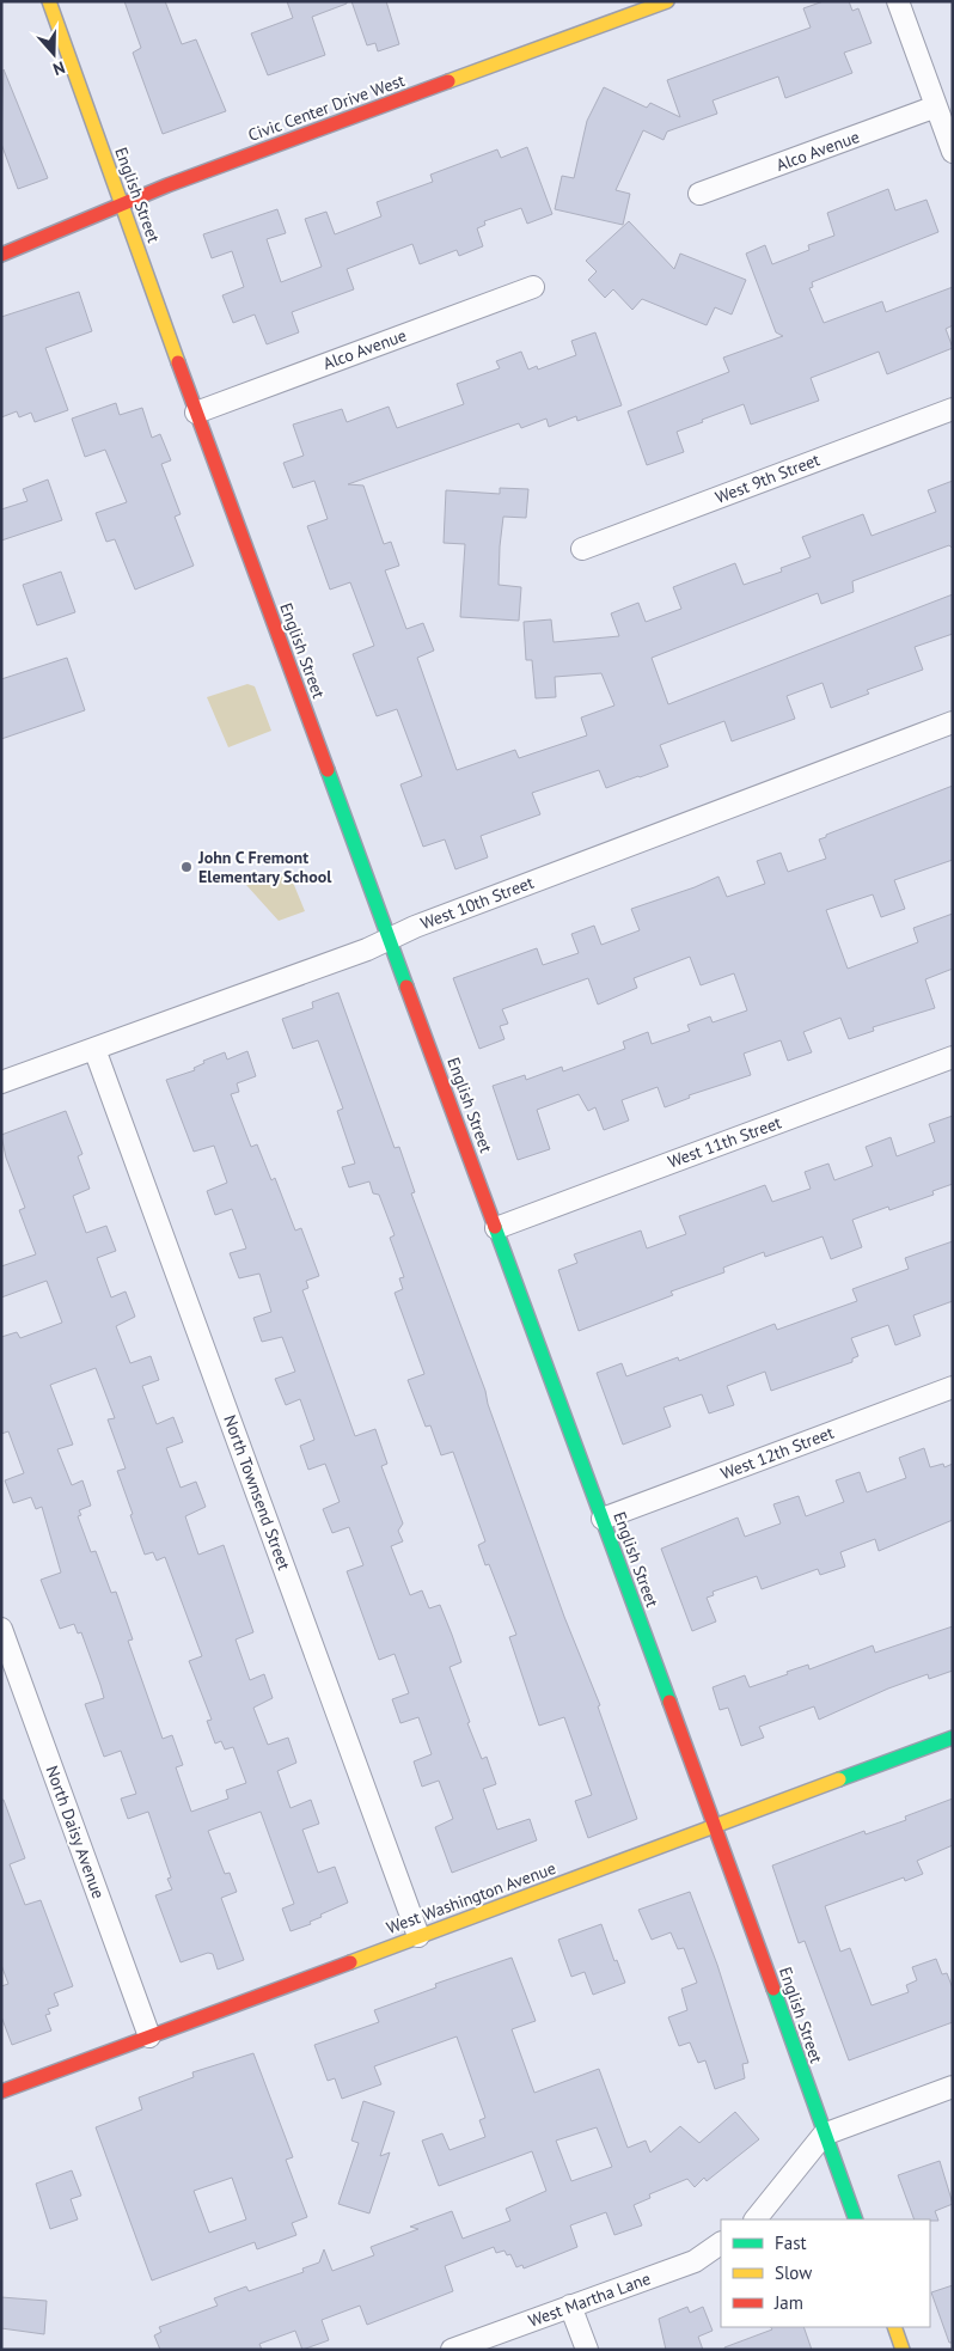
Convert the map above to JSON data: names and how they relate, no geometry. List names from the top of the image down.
{
  "streets": {
    "street": [
      "Civic Center Drive West",
      "Alco Avenue",
      "English Street",
      "West 9th Street",
      "West 10th Street",
      "West 11th Street",
      "West 12th Street",
      "North Townsend Street",
      "North Daisy Avenue",
      "West Washington Avenue",
      "West Martha Lane"
    ]
  },
  "crossings": [
    ["Civic Center Drive West", "English Street"],
    ["Alco Avenue", "English Street"],
    ["English Street", "West 10th Street"],
    ["English Street", "West 11th Street"],
    ["English Street", "West 12th Street"],
    ["English Street", "West Washington Avenue"],
    ["West 10th Street", "North Townsend Street"],
    ["North Townsend Street", "West Washington Avenue"],
    ["North Daisy Avenue", "West Washington Avenue"]
  ],
  "places": ["John C Fremont Elementary School"],
  "legend": ["Fast", "Slow", "Jam"],
  "north": "bottom"
}
